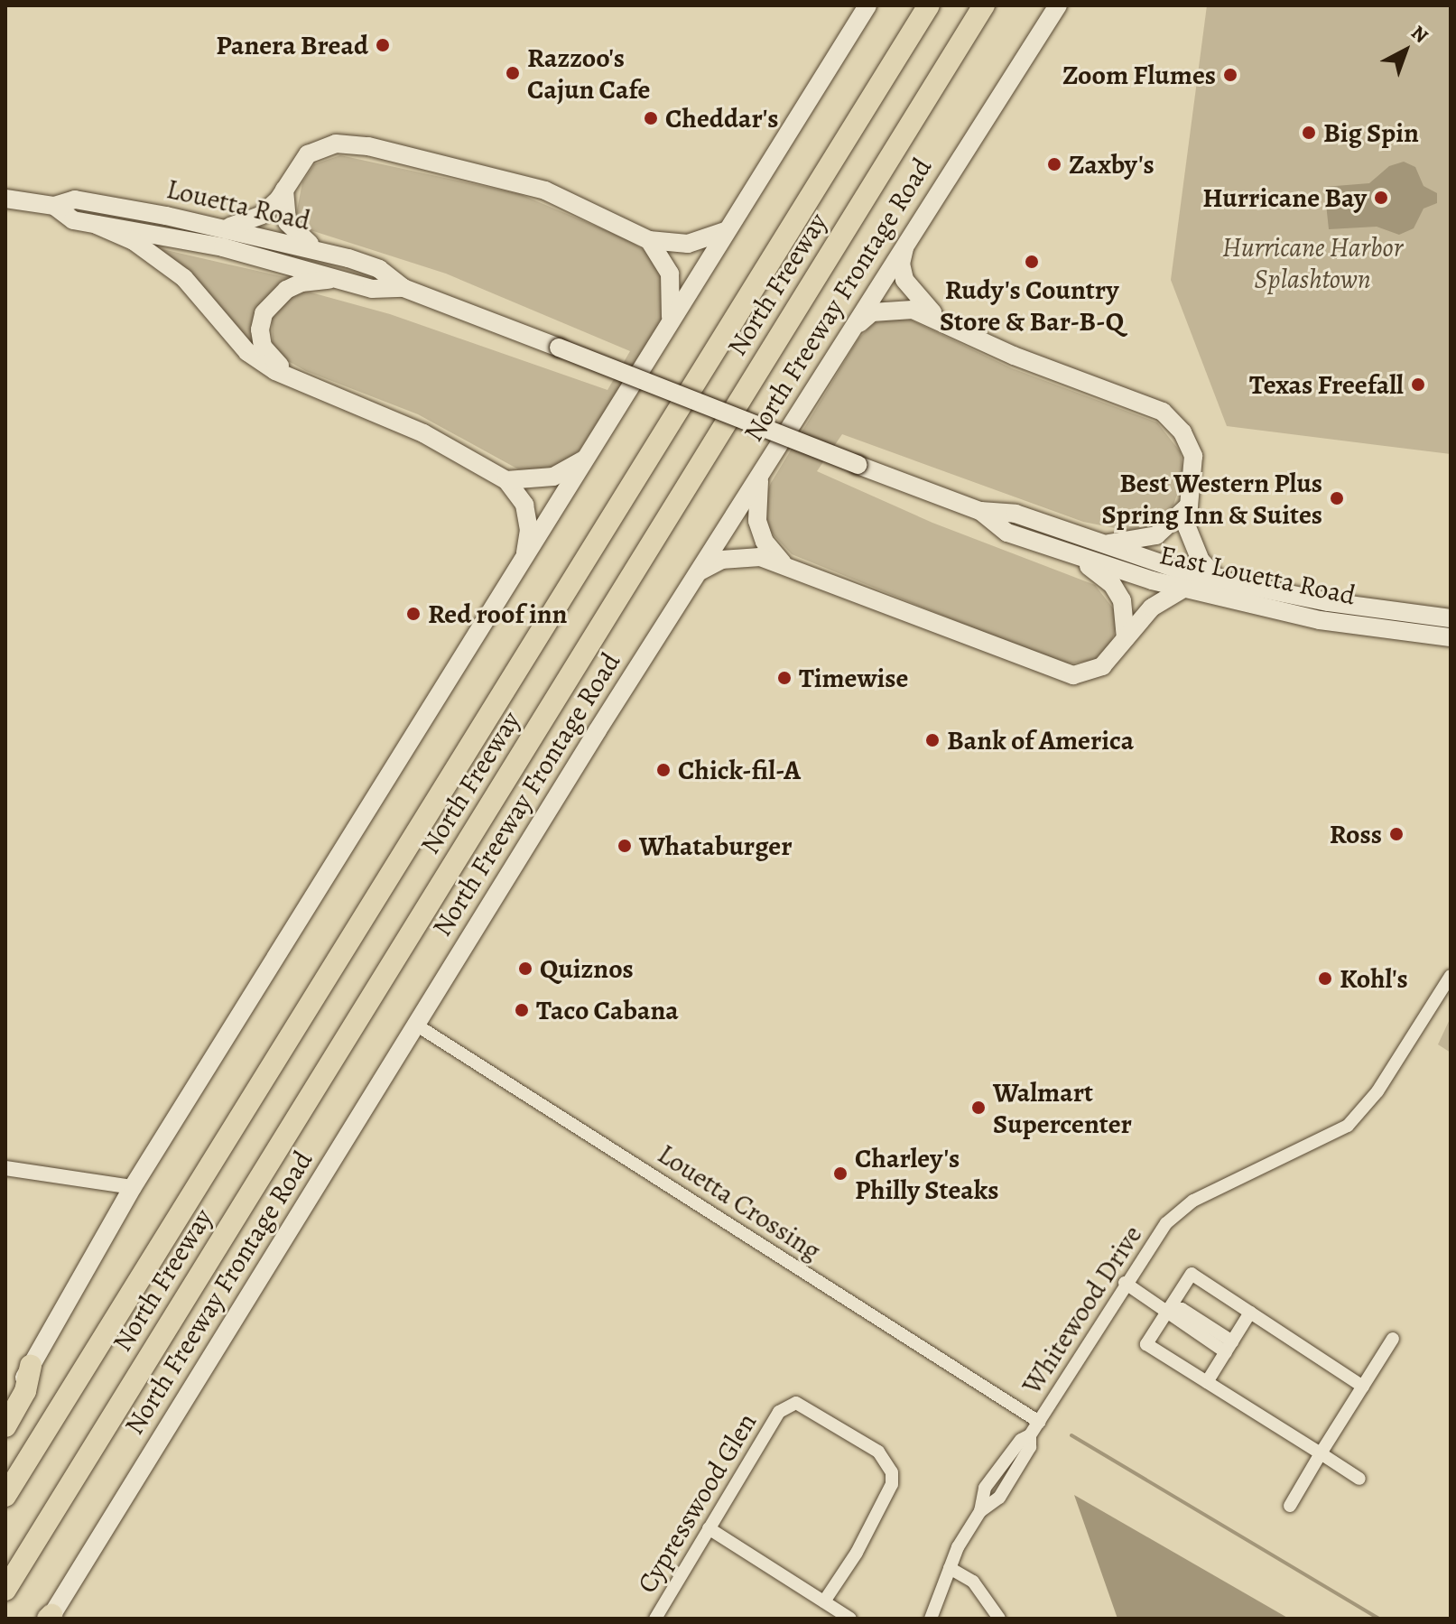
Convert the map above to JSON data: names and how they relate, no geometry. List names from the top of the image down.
{
  "streets": {
    "highway": ["North Freeway"],
    "main road": ["Louetta Road", "North Freeway Frontage Road", "East Louetta Road"],
    "street": ["Louetta Crossing", "Whitewood Drive", "Cypresswood Glen"]
  },
  "crossings": [
    ["Louetta Road", "East Louetta Road"],
    ["North Freeway Frontage Road", "Louetta Crossing"],
    ["Louetta Crossing", "Whitewood Drive"]
  ],
  "parks": ["Hurricane Harbor Splashtown"],
  "places": [
    "Panera Bread",
    "Razzoo's Cajun Cafe",
    "Zoom Flumes",
    "Cheddar's",
    "Big Spin",
    "Zaxby's",
    "Hurricane Bay",
    "Rudy's Country Store & Bar-B-Q",
    "Texas Freefall",
    "Best Western Plus Spring Inn & Suites",
    "Red roof inn",
    "Timewise",
    "Bank of America",
    "Chick-fil-A",
    "Ross",
    "Whataburger",
    "Quiznos",
    "Kohl's",
    "Taco Cabana",
    "Walmart Supercenter",
    "Charley's Philly Steaks"
  ],
  "north": "top right"
}
